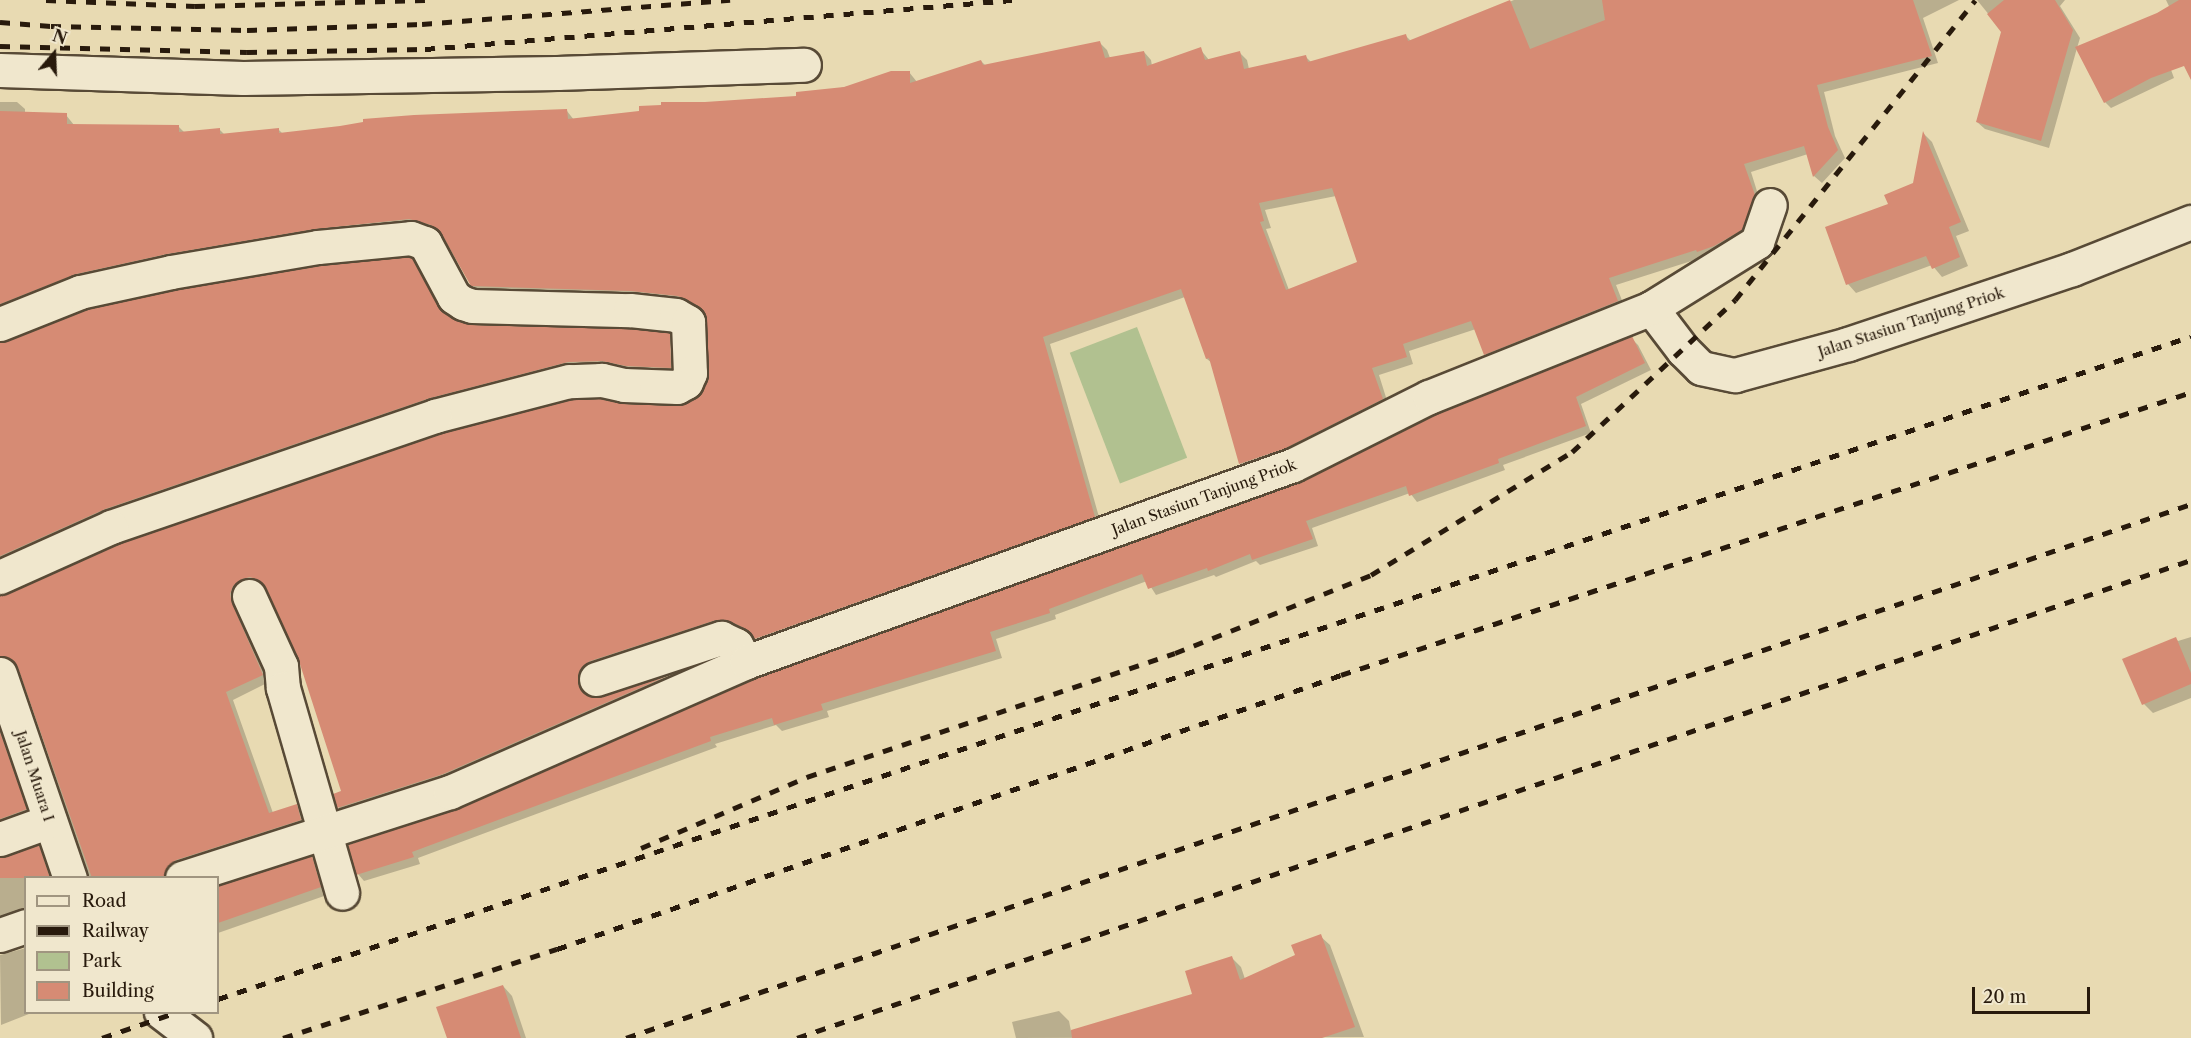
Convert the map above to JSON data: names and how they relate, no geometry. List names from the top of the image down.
{
  "streets": {
    "street": ["Jalan Stasiun Tanjung Priok", "Jalan Muara I"]
  },
  "legend": [
    "Road",
    "Railway",
    "Park",
    "Building"
  ],
  "scale_bar": "20 m",
  "north": "top"
}
